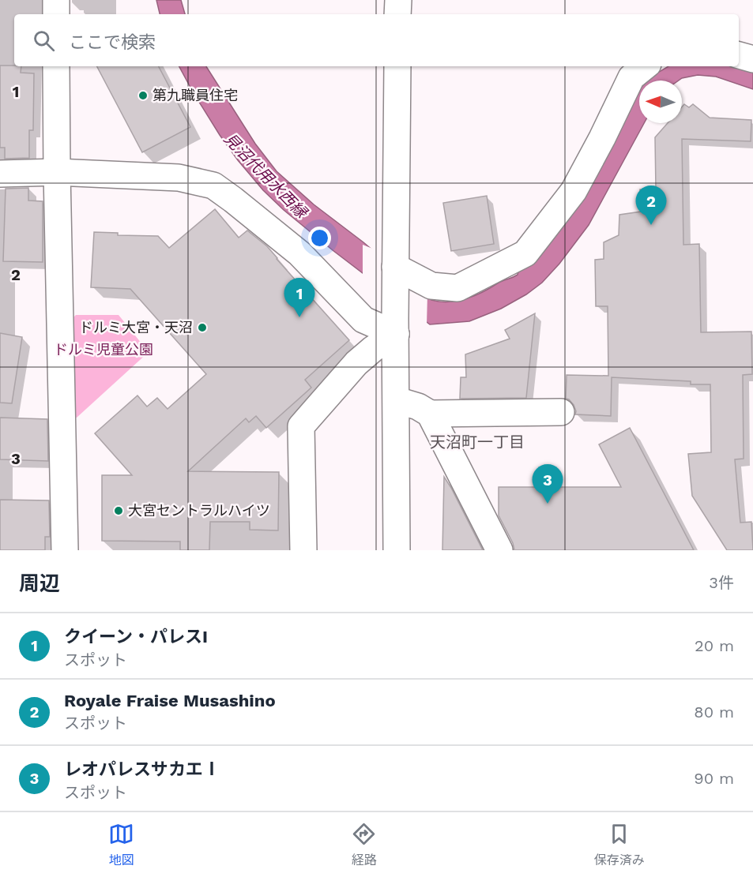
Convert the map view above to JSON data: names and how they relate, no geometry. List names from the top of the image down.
{
  "districts": ["天沼町一丁目"],
  "water": ["見沼代用水西縁"],
  "parks": ["ドルミ児童公園"],
  "places": ["第九職員住宅", "ドルミ大宮・天沼", "大宮セントラルハイツ"],
  "north": "left",
  "page": {
    "search": "ここで検索",
    "pins": ["2", "1", "3"],
    "heading": ["周辺", "3件"],
    "list": [
      {
        "mark": "1",
        "name": "クイーン・パレスI",
        "note": "スポット",
        "value": "20 m"
      },
      {
        "mark": "2",
        "name": "Royale Fraise Musashino",
        "note": "スポット",
        "value": "80 m"
      },
      {
        "mark": "3",
        "name": "レオパレスサカエⅠ",
        "note": "スポット",
        "value": "90 m"
      }
    ],
    "nav": ["地図", "経路", "保存済み"]
  },
  "grid": {
    "rows": ["1", "2", "3"]
  }
}
